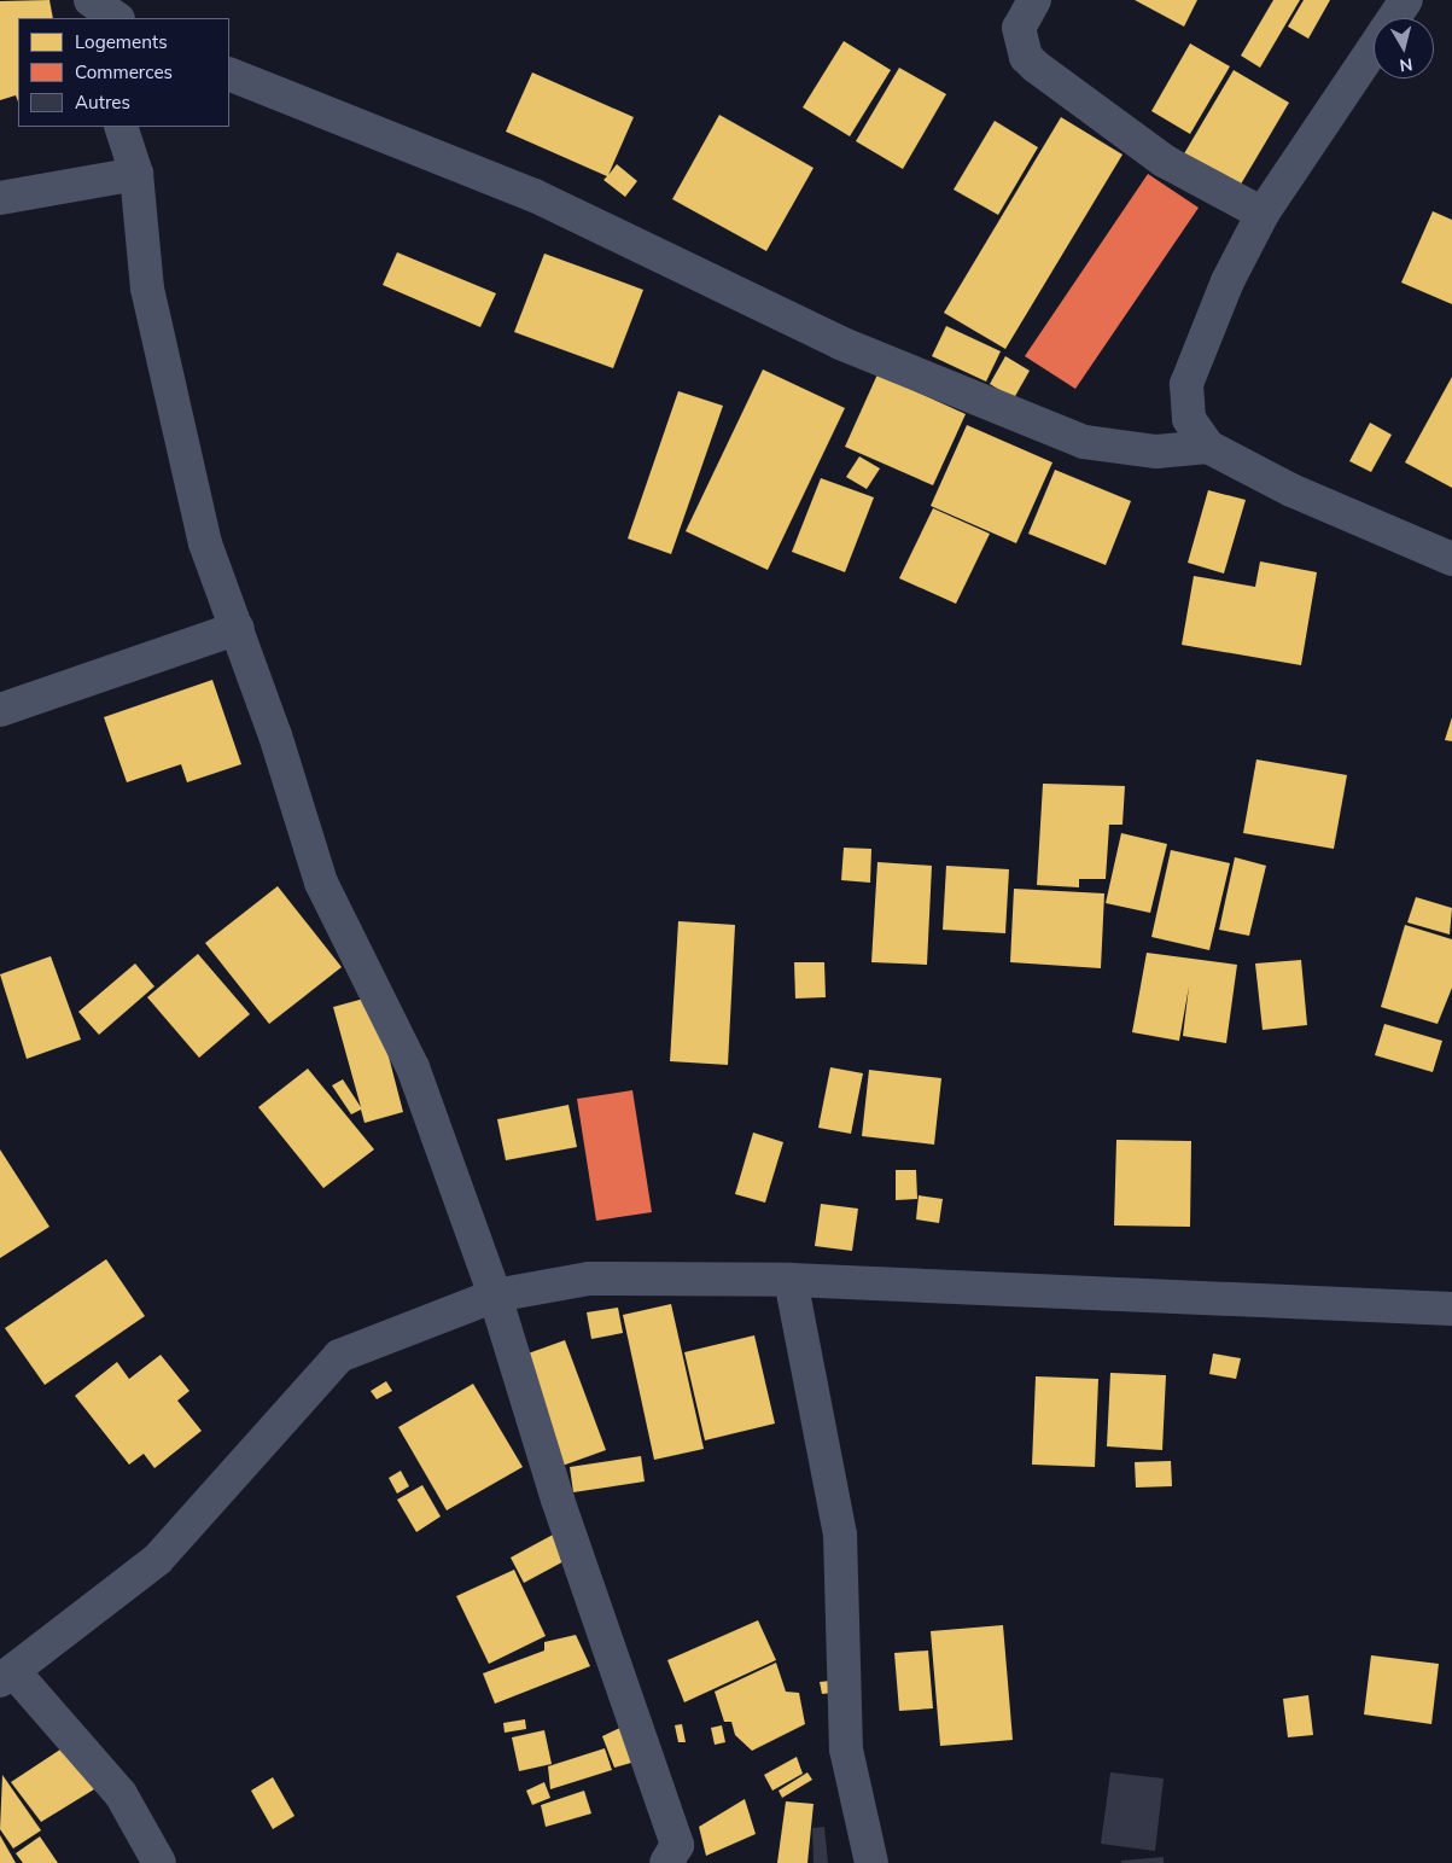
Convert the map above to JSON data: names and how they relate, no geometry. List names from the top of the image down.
{
  "legend": ["Logements", "Commerces", "Autres"],
  "north": "bottom"
}
